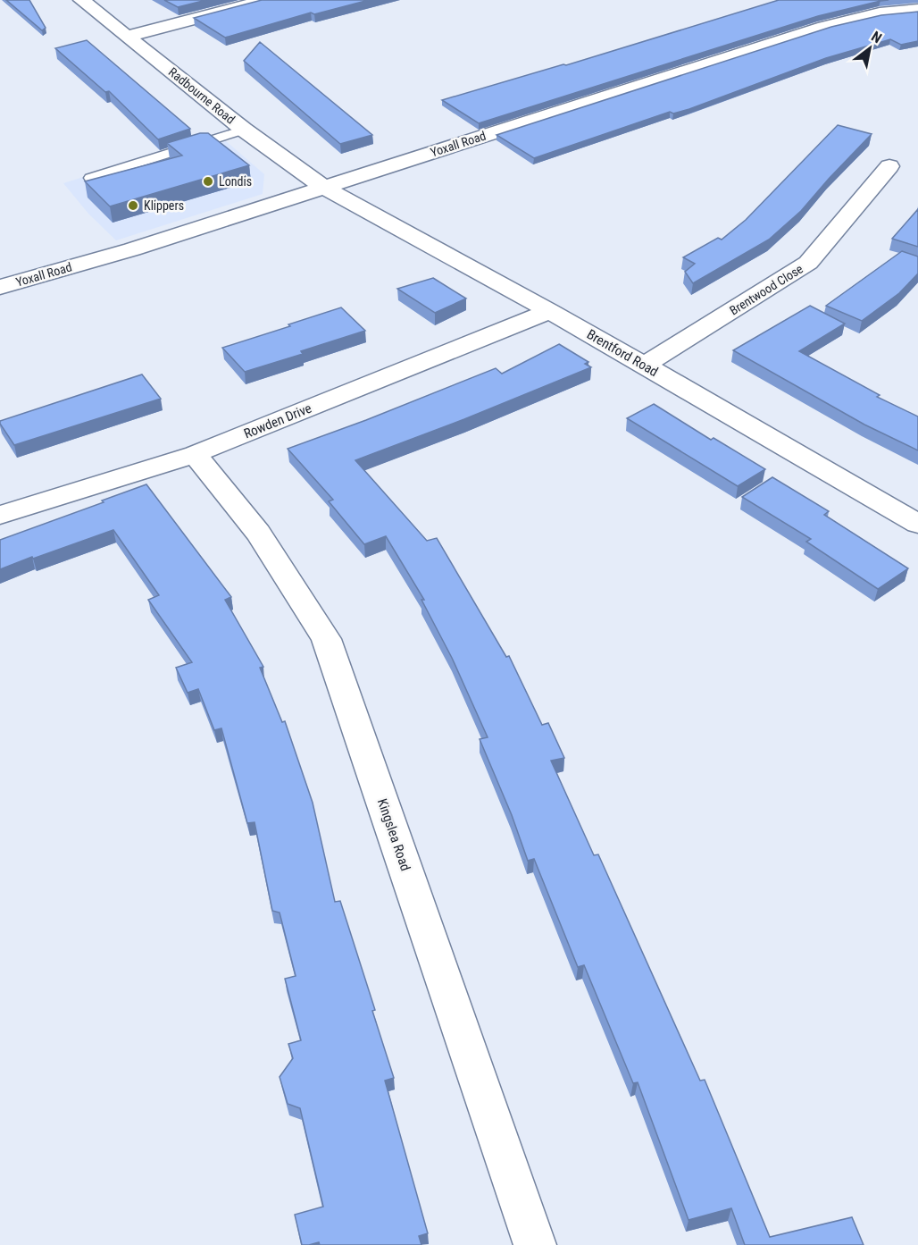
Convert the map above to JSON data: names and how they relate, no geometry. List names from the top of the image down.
{
  "streets": {
    "street": [
      "Radbourne Road",
      "Yoxall Road",
      "Brentwood Close",
      "Brentford Road",
      "Rowden Drive",
      "Kingslea Road"
    ]
  },
  "crossings": [
    ["Radbourne Road", "Yoxall Road"],
    ["Radbourne Road", "Brentford Road"],
    ["Yoxall Road", "Brentford Road"],
    ["Brentwood Close", "Brentford Road"],
    ["Brentford Road", "Rowden Drive"],
    ["Rowden Drive", "Kingslea Road"]
  ],
  "places": ["Londis", "Klippers"],
  "north": "top right"
}
